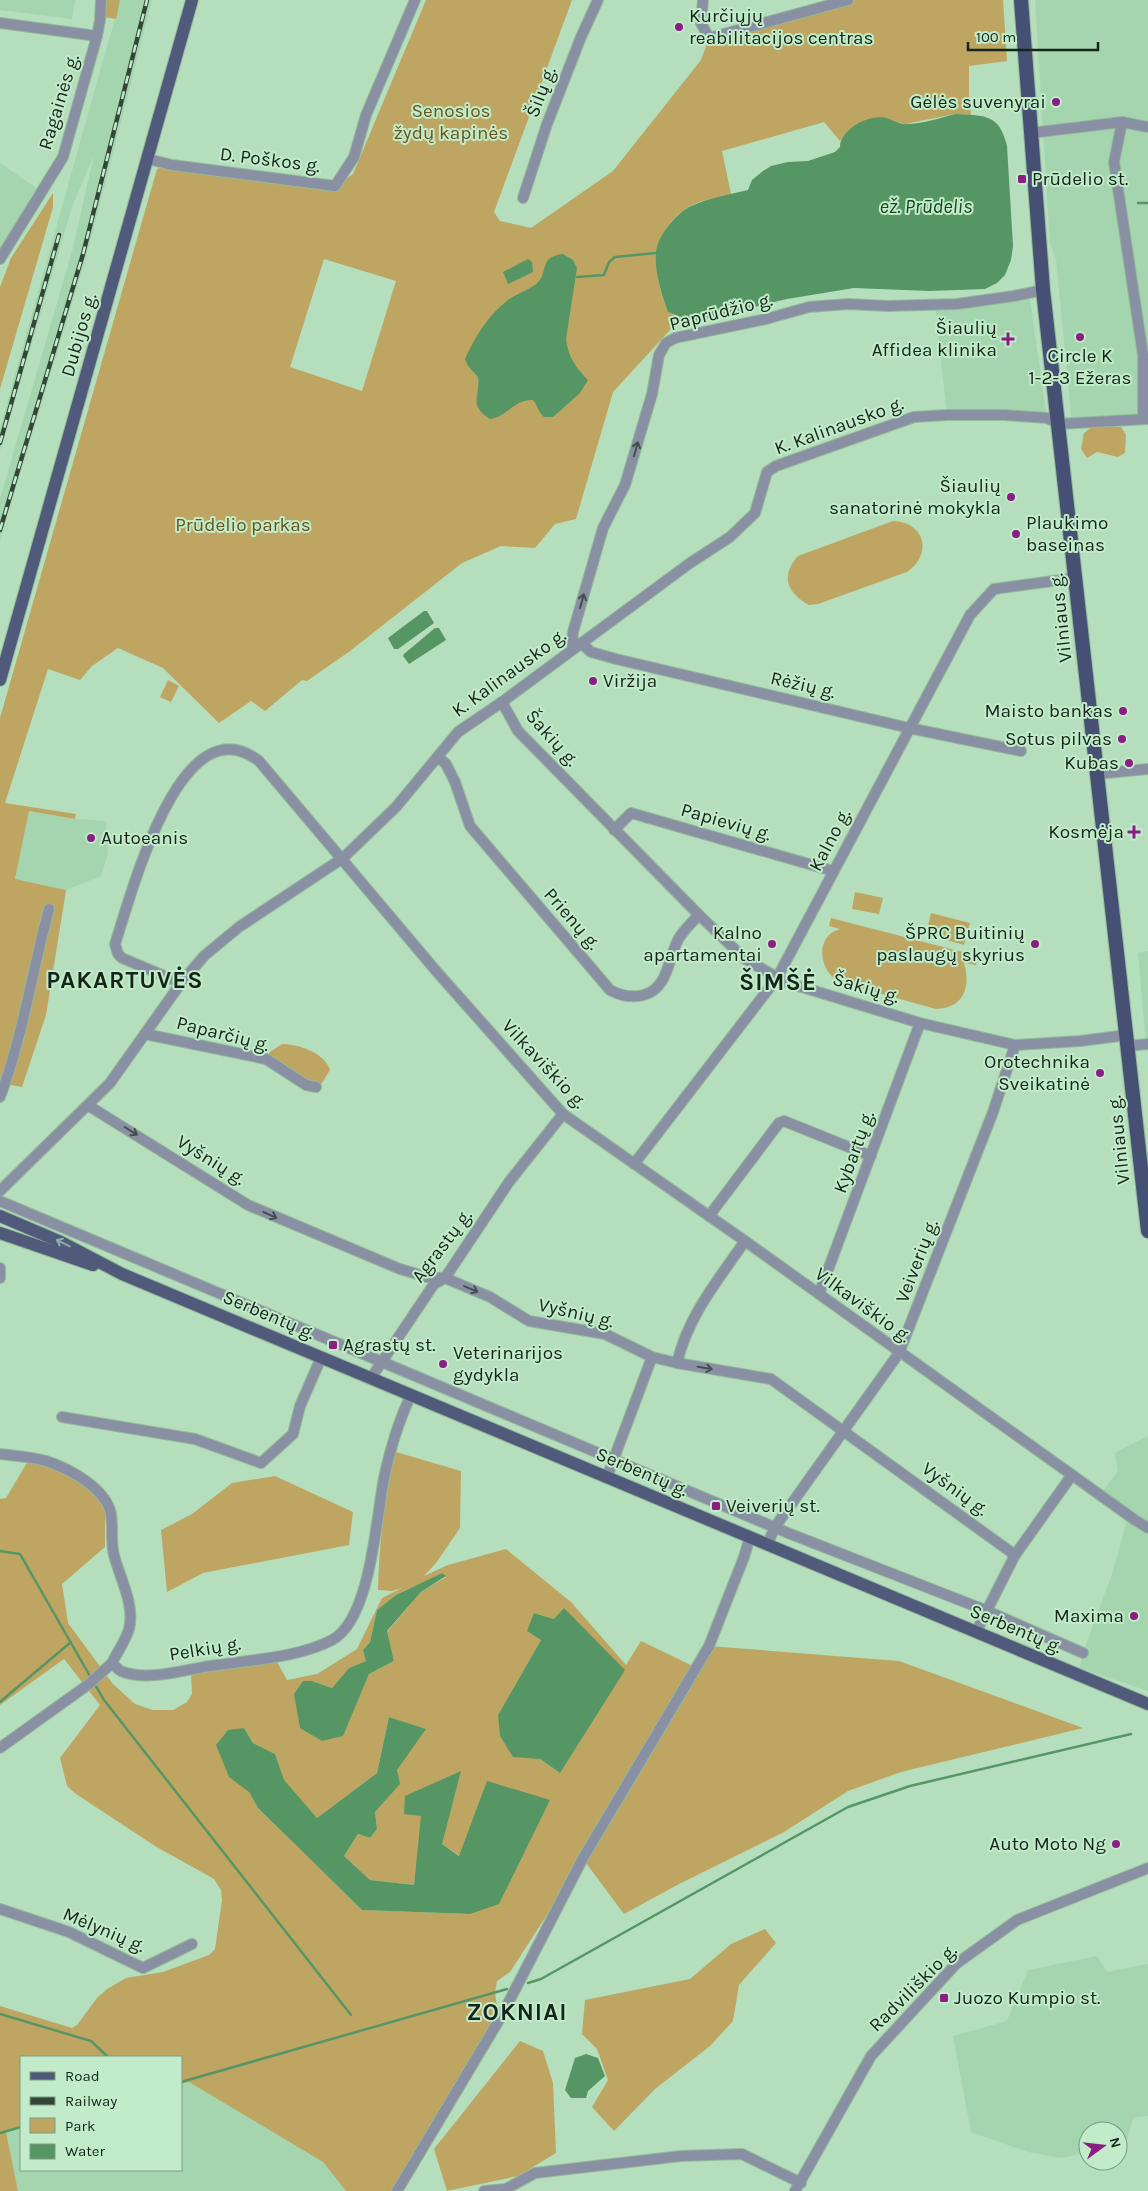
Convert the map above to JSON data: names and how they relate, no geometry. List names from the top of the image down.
{
  "streets": {
    "highway": ["Vilniaus g."],
    "main road": ["Dubijos g.", "Serbentų g."],
    "street": [
      "Šilų g.",
      "Ragainės g.",
      "D. Poškos g.",
      "Paprūdžio g.",
      "K. Kalinausko g.",
      "Rėžių g.",
      "Šakių g.",
      "Papievių g.",
      "Kalno g.",
      "Prienų g.",
      "Paparčių g.",
      "Vilkaviškio g.",
      "Kybartų g.",
      "Vyšnių g.",
      "Agrastų g.",
      "Veiverių g.",
      "Pelkių g.",
      "Mėlynių g.",
      "Radviliškio g."
    ]
  },
  "crossings": [
    ["D. Poškos g.", "Dubijos g."],
    ["Paprūdžio g.", "K. Kalinausko g."],
    ["Paprūdžio g.", "Vilniaus g."],
    ["Paprūdžio g.", "Rėžių g."],
    ["K. Kalinausko g.", "Vilniaus g."],
    ["K. Kalinausko g.", "Rėžių g."],
    ["K. Kalinausko g.", "Šakių g."],
    ["K. Kalinausko g.", "Prienų g."],
    ["K. Kalinausko g.", "Paparčių g."],
    ["K. Kalinausko g.", "Vilkaviškio g."],
    ["K. Kalinausko g.", "Vyšnių g."],
    ["Vilniaus g.", "Šakių g."],
    ["Vilniaus g.", "Kalno g."],
    ["Rėžių g.", "Kalno g."],
    ["Šakių g.", "Papievių g."],
    ["Šakių g.", "Kalno g."],
    ["Šakių g.", "Prienų g."],
    ["Šakių g.", "Kybartų g."],
    ["Šakių g.", "Veiverių g."],
    ["Papievių g.", "Kalno g."],
    ["Kalno g.", "Vilkaviškio g."],
    ["Vilkaviškio g.", "Kybartų g."],
    ["Vilkaviškio g.", "Agrastų g."],
    ["Vilkaviškio g.", "Veiverių g."],
    ["Vyšnių g.", "Agrastų g."],
    ["Vyšnių g.", "Veiverių g."],
    ["Agrastų g.", "Serbentų g."],
    ["Veiverių g.", "Serbentų g."],
    ["Serbentų g.", "Pelkių g."]
  ],
  "one_way": ["Paprūdžio g.", "Vyšnių g."],
  "districts": ["PAKARTUVĖS", "ŠIMŠĖ", "ZOKNIAI"],
  "water": ["ež. Prūdelis"],
  "parks": ["Senosios žydų kapinės", "Prūdelio parkas"],
  "places": {
    "other": [
      "Kurčiųjų reabilitacijos centras",
      "Gėlės suvenyrai",
      "Circle K 1-2-3 Ežeras",
      "Šiaulių sanatorinė mokykla",
      "Plaukimo baseinas",
      "Viržija",
      "Maisto bankas",
      "Sotus pilvas",
      "Kubas",
      "Autoeanis",
      "Kalno apartamentai",
      "ŠPRC Buitinių paslaugų skyrius",
      "Orotechnika Sveikatinė",
      "Veterinarijos gydykla",
      "Maxima",
      "Auto Moto Ng"
    ],
    "transit": [
      "Prūdelio st.",
      "Agrastų st.",
      "Veiverių st.",
      "Juozo Kumpio st."
    ],
    "health": ["Šiaulių Affidea klinika", "Kosmėja"]
  },
  "legend": [
    "Road",
    "Railway",
    "Park",
    "Water"
  ],
  "scale_bar": "100 m",
  "north": "right"
}
